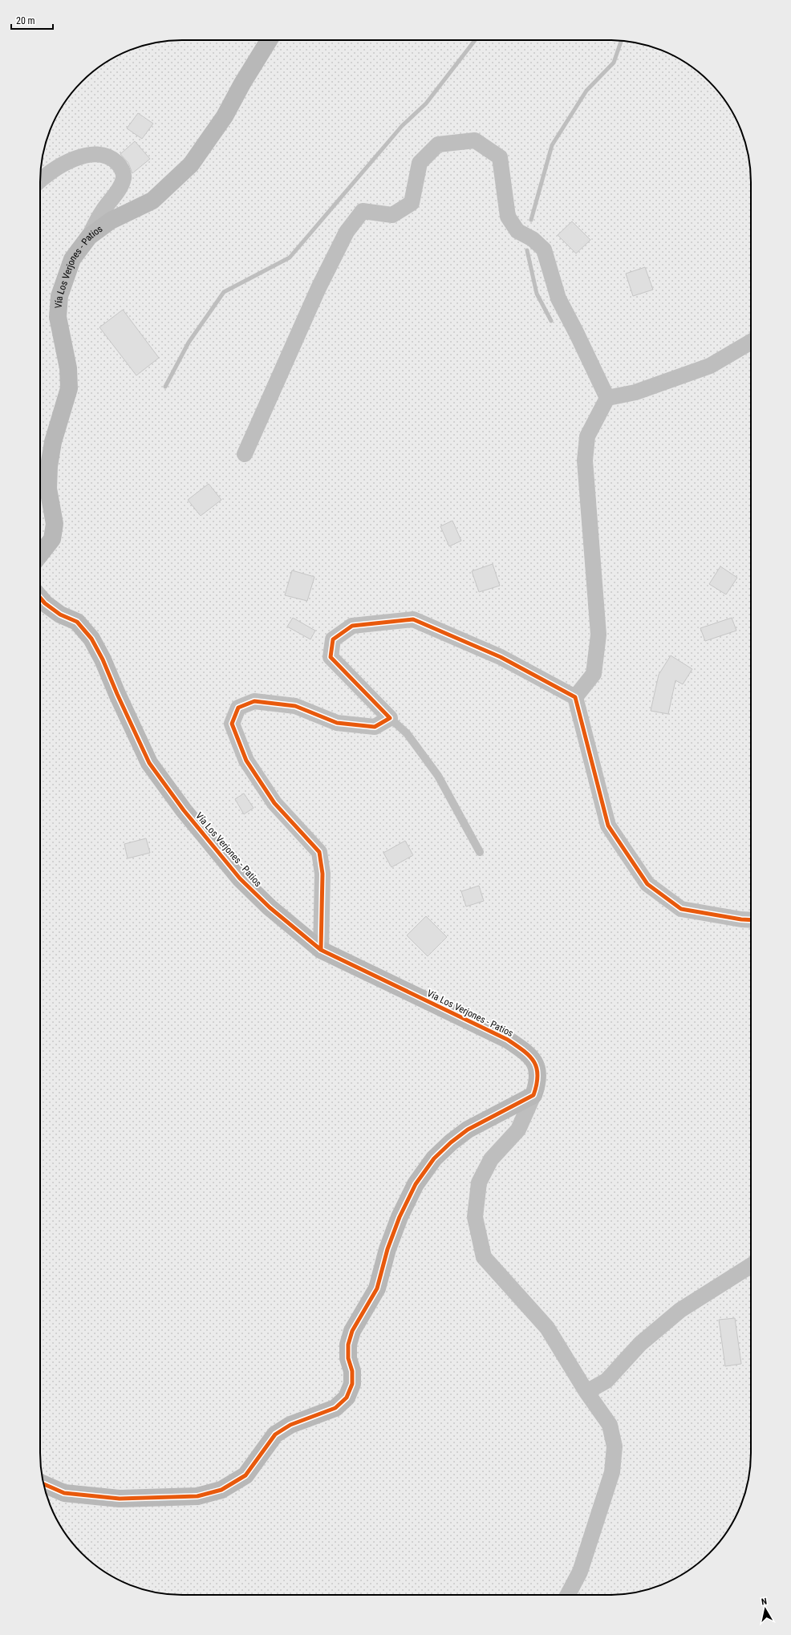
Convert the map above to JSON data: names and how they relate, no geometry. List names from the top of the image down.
{
  "streets": {
    "street": ["Vía Los Verjones - Patios"]
  },
  "scale_bar": "20 m",
  "north": "top"
}
